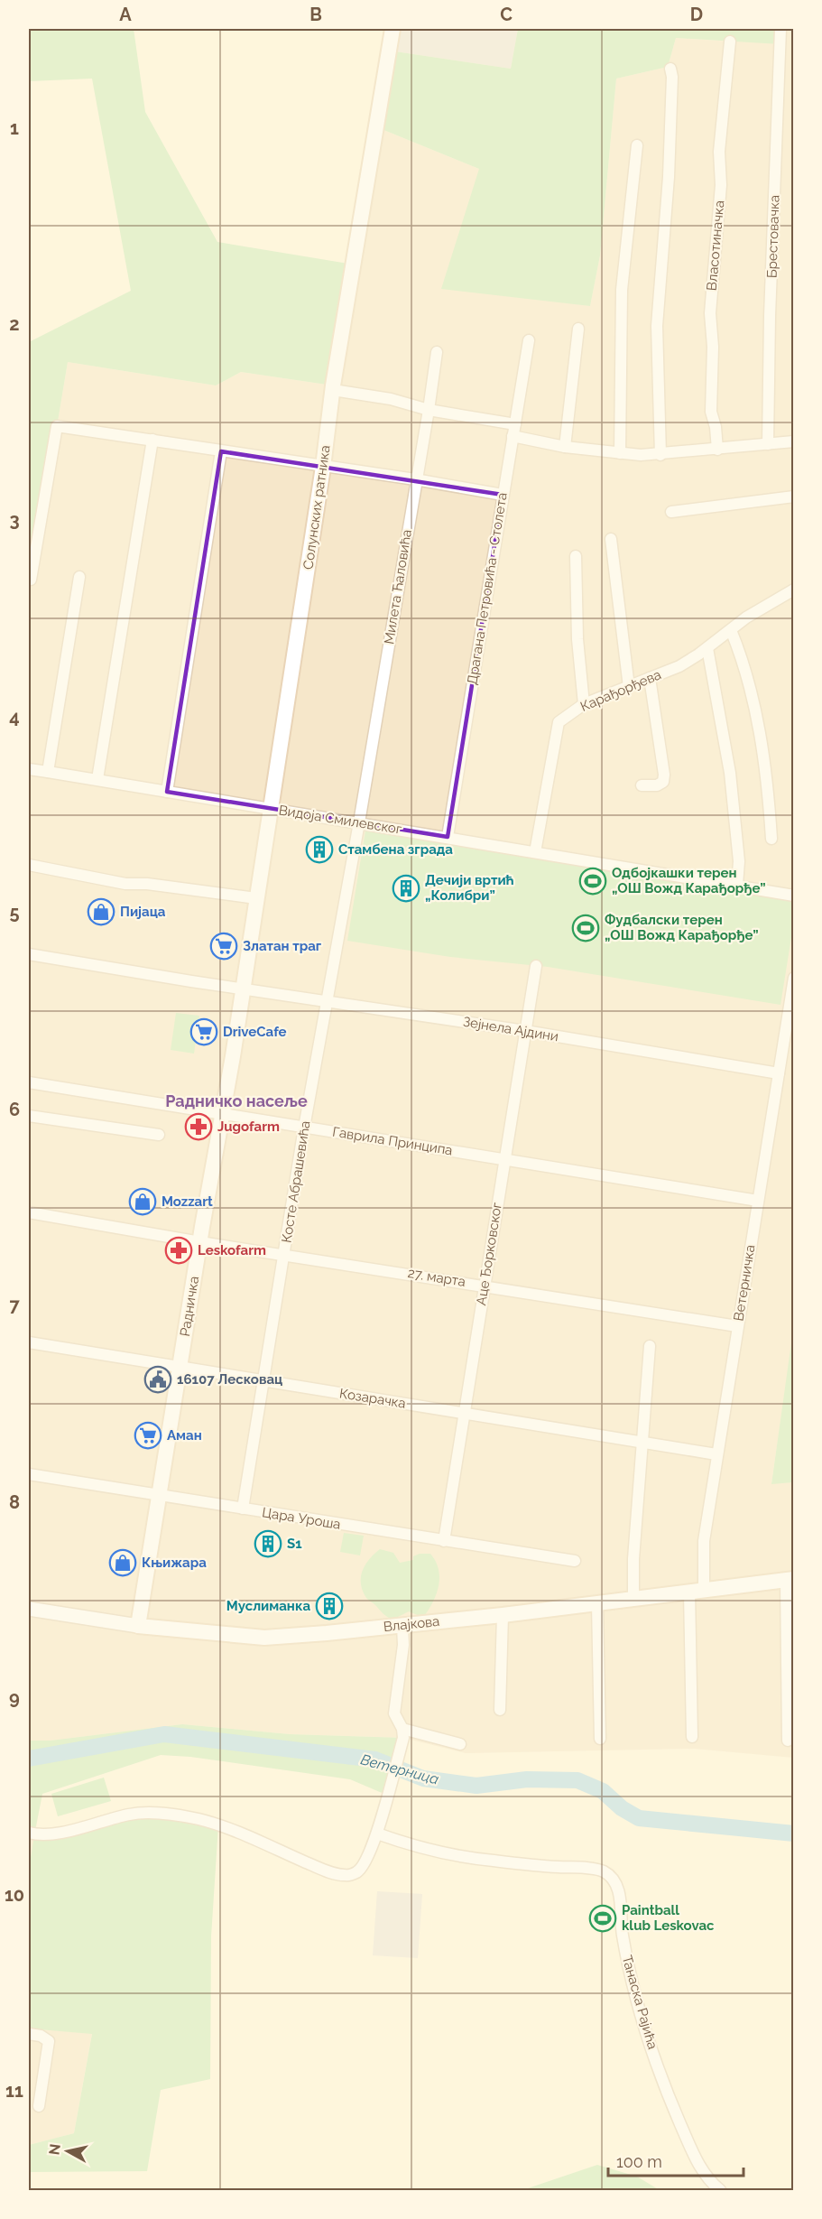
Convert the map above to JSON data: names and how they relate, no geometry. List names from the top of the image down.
{
  "streets": {
    "main road": ["Солунских ратника", "Радничка", "Влајкова"],
    "street": [
      "Брестовачка",
      "Власотиначка",
      "Милета Ћаловића",
      "Драгана Петровића - Столета",
      "Карађорђева",
      "Видоја Смилевског",
      "Зејнела Ајдини",
      "Гаврила Принципа",
      "Косте Абрашевића",
      "Аце Ђорковског",
      "27. марта",
      "Ветерничка",
      "Козарачка",
      "Цара Уроша",
      "Танаска Рајића"
    ]
  },
  "crossings": [
    ["Солунских ратника", "Видоја Смилевског"],
    ["Солунских ратника", "Зејнела Ајдини"],
    ["Солунских ратника", "Радничка"],
    ["Милета Ћаловића", "Видоја Смилевског"],
    ["Милета Ћаловића", "Косте Абрашевића"],
    ["Драгана Петровића - Столета", "Видоја Смилевског"],
    ["Карађорђева", "Видоја Смилевског"],
    ["Видоја Смилевског", "Косте Абрашевића"],
    ["Зејнела Ајдини", "Косте Абрашевића"],
    ["Зејнела Ајдини", "Аце Ђорковског"],
    ["Зејнела Ајдини", "Ветерничка"],
    ["Зејнела Ајдини", "Радничка"],
    ["Гаврила Принципа", "Косте Абрашевића"],
    ["Гаврила Принципа", "Аце Ђорковског"],
    ["Гаврила Принципа", "Ветерничка"],
    ["Гаврила Принципа", "Радничка"],
    ["Косте Абрашевића", "27. марта"],
    ["Косте Абрашевића", "Козарачка"],
    ["Косте Абрашевића", "Цара Уроша"],
    ["Аце Ђорковског", "27. марта"],
    ["Аце Ђорковског", "Козарачка"],
    ["Аце Ђорковског", "Цара Уроша"],
    ["27. марта", "Ветерничка"],
    ["27. марта", "Радничка"],
    ["Ветерничка", "Козарачка"],
    ["Ветерничка", "Влајкова"],
    ["Радничка", "Козарачка"],
    ["Радничка", "Цара Уроша"],
    ["Радничка", "Влајкова"]
  ],
  "districts": ["Радничко насеље"],
  "water": ["Ветерница"],
  "places": {
    "building": [
      "Стамбена зграда",
      "Дечији вртић „Колибри”",
      "S1",
      "Муслиманка"
    ],
    "sports": ["Одбојкашки терен „ОШ Вожд Карађорђе”", "Фудбалски терен „ОШ Вожд Карађорђе”", "Paintball klub Leskovac"],
    "shop": ["Пијаца", "Mozzart", "Књижара"],
    "supermarket": ["Златан траг", "DriveCafe", "Аман"],
    "pharmacy": ["Jugofarm", "Leskofarm"],
    "public building": ["16107 Лесковац"]
  },
  "scale_bar": "100 m",
  "north": "left",
  "grid": {
    "columns": [
      "A",
      "B",
      "C",
      "D"
    ],
    "rows": [
      "1",
      "2",
      "3",
      "4",
      "5",
      "6",
      "7",
      "8",
      "9",
      "10",
      "11"
    ]
  }
}
